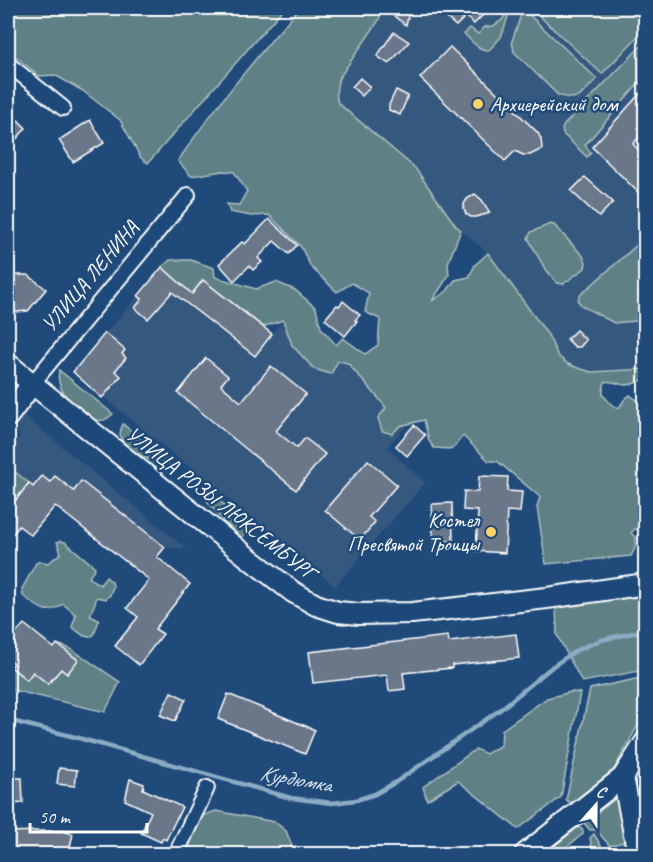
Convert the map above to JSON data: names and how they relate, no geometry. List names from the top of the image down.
{
  "streets": {
    "main road": ["УЛИЦА ЛЕНИНА", "УЛИЦА РОЗЫ ЛЮКСЕМБУРГ"]
  },
  "crossings": [
    ["УЛИЦА ЛЕНИНА", "УЛИЦА РОЗЫ ЛЮКСЕМБУРГ"]
  ],
  "water": ["Курдюмка"],
  "places": ["Архиерейский дом", "Костел Пресвятой Троицы"],
  "scale_bar": "50 m",
  "north": "top"
}
